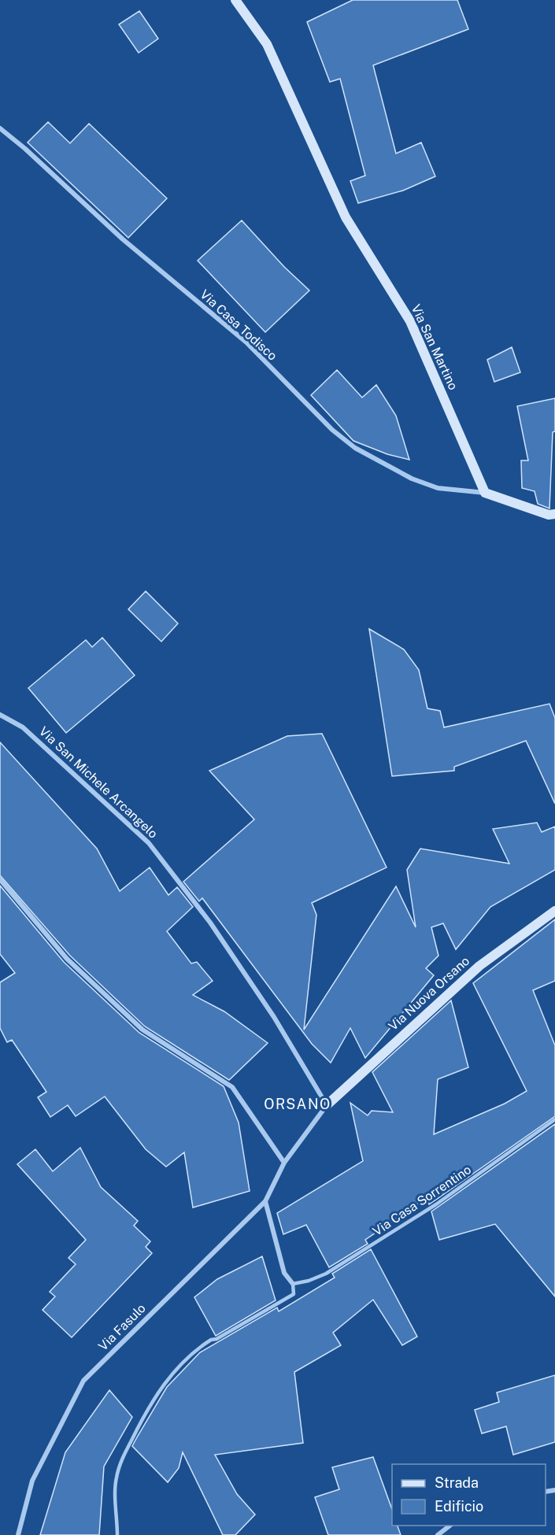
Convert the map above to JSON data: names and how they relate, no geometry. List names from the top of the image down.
{
  "streets": {
    "street": [
      "Via Casa Todisco",
      "Via San Martino",
      "Via San Michele Arcangelo",
      "Via Nuova Orsano",
      "Via Fasulo"
    ],
    "lane": ["Via Casa Sorrentino"]
  },
  "crossings": [
    ["Via Casa Todisco", "Via San Martino"],
    ["Via San Michele Arcangelo", "Via Nuova Orsano"],
    ["Via San Michele Arcangelo", "Via Fasulo"],
    ["Via Nuova Orsano", "Via Fasulo"]
  ],
  "districts": ["ORSANO"],
  "legend": ["Strada", "Edificio"]
}
